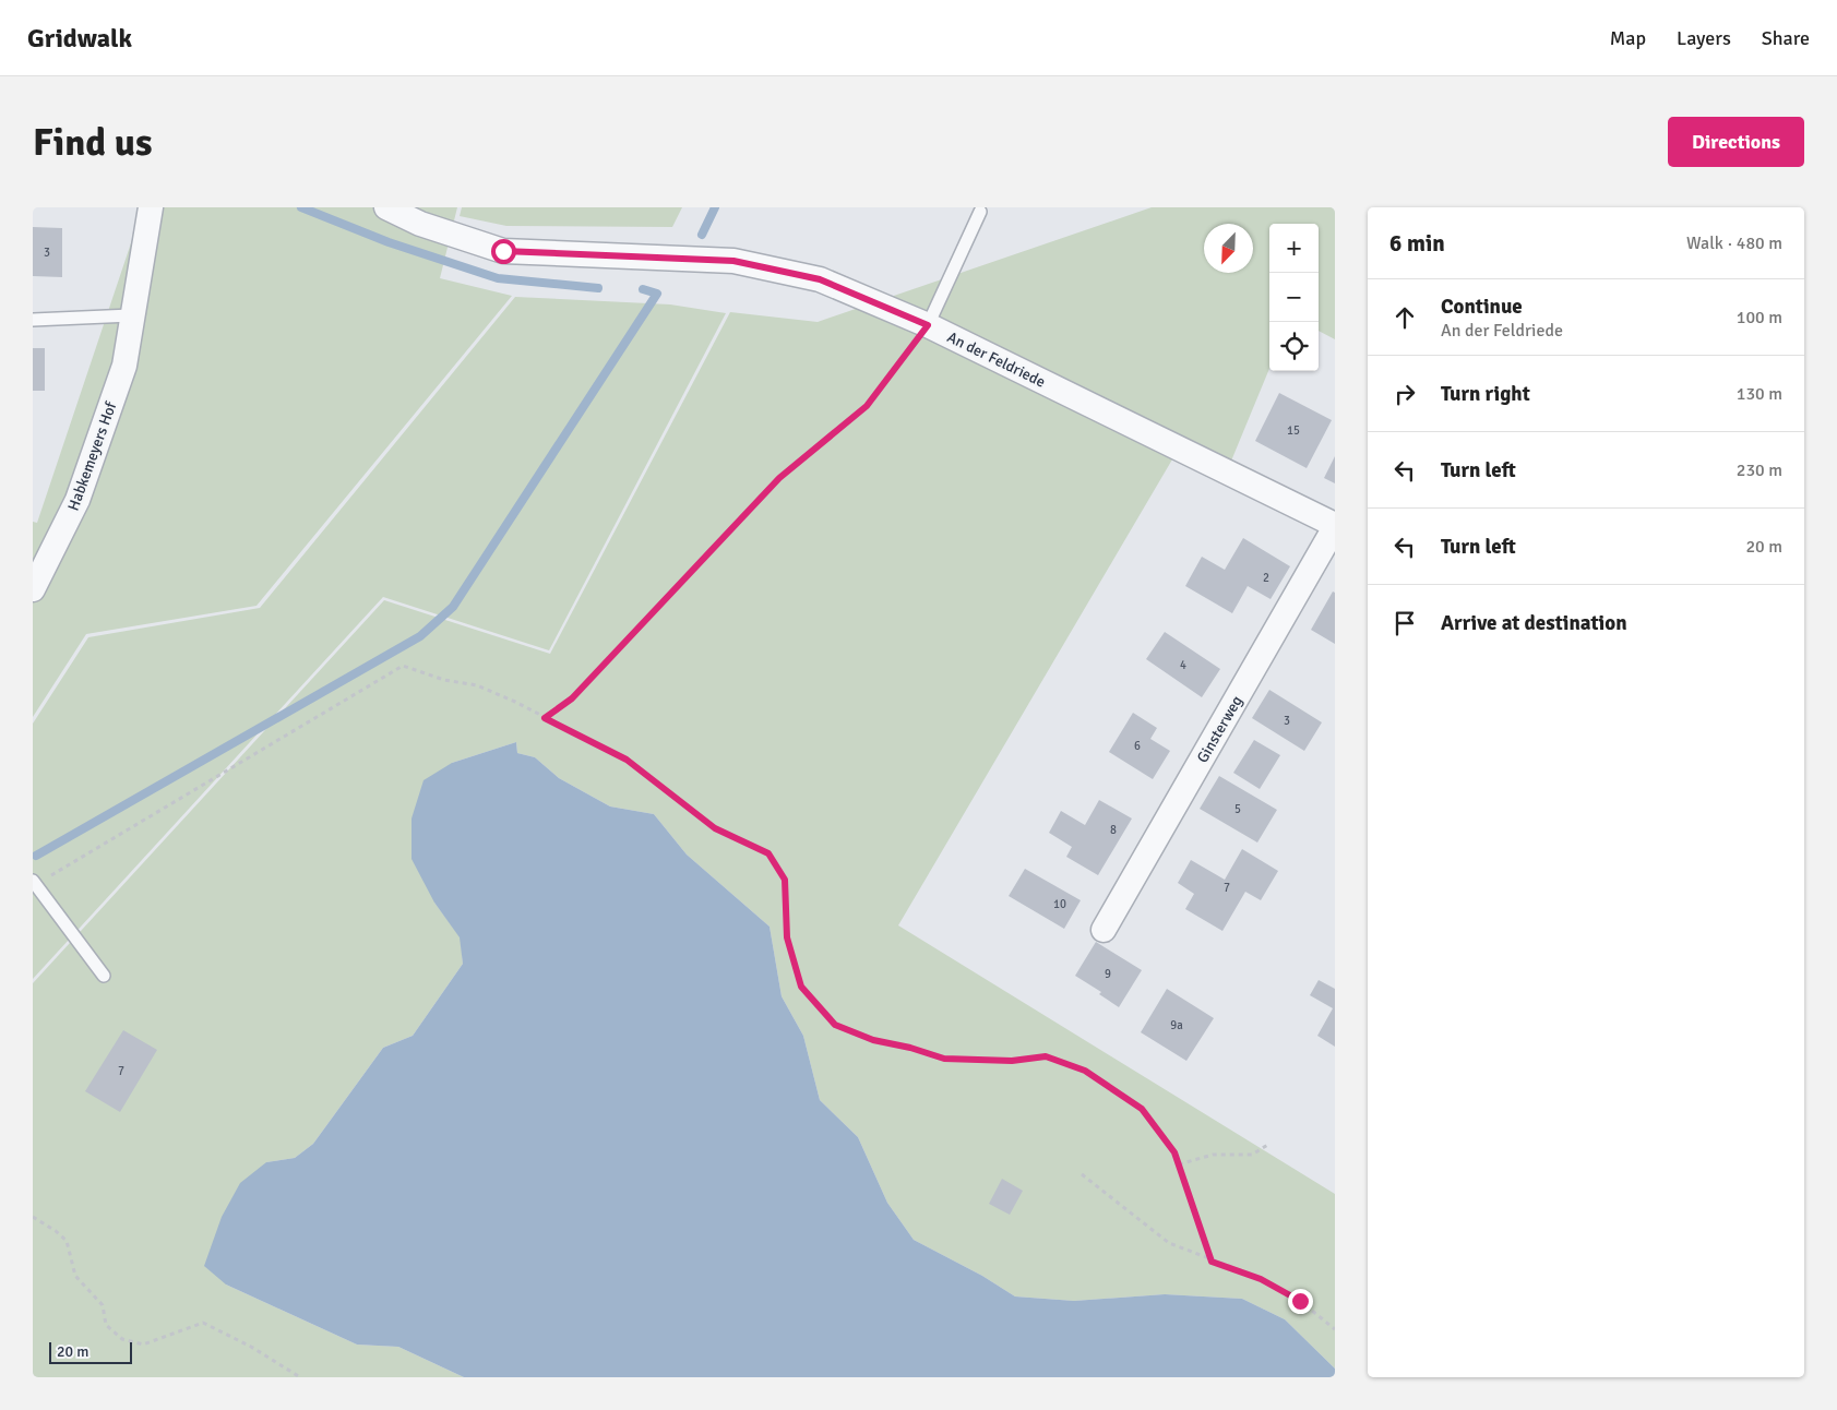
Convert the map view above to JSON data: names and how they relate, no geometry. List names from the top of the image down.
{
  "streets": {
    "street": ["An der Feldriede", "Habkemeyers Hof", "Ginsterweg"]
  },
  "crossings": [
    ["An der Feldriede", "Ginsterweg"]
  ],
  "house_numbers": [
    "3",
    "15",
    "2",
    "4",
    "3",
    "6",
    "5",
    "8",
    "7",
    "10",
    "9",
    "9a",
    "7"
  ],
  "scale_bar": "20 m",
  "north": "bottom left",
  "page": {
    "header": "Gridwalk",
    "nav": ["Map", "Layers", "Share"],
    "buttons": "Directions",
    "title": "Find us",
    "heading": ["6 min", "Walk · 480 m"],
    "map_buttons": ["+", "−"],
    "list": [
      ["Continue", "An der Feldriede", "100 m"],
      ["Turn right", "130 m"],
      ["Turn left", "230 m"],
      ["Turn left", "20 m"],
      "Arrive at destination"
    ],
    "scale": "20 m"
  }
}
